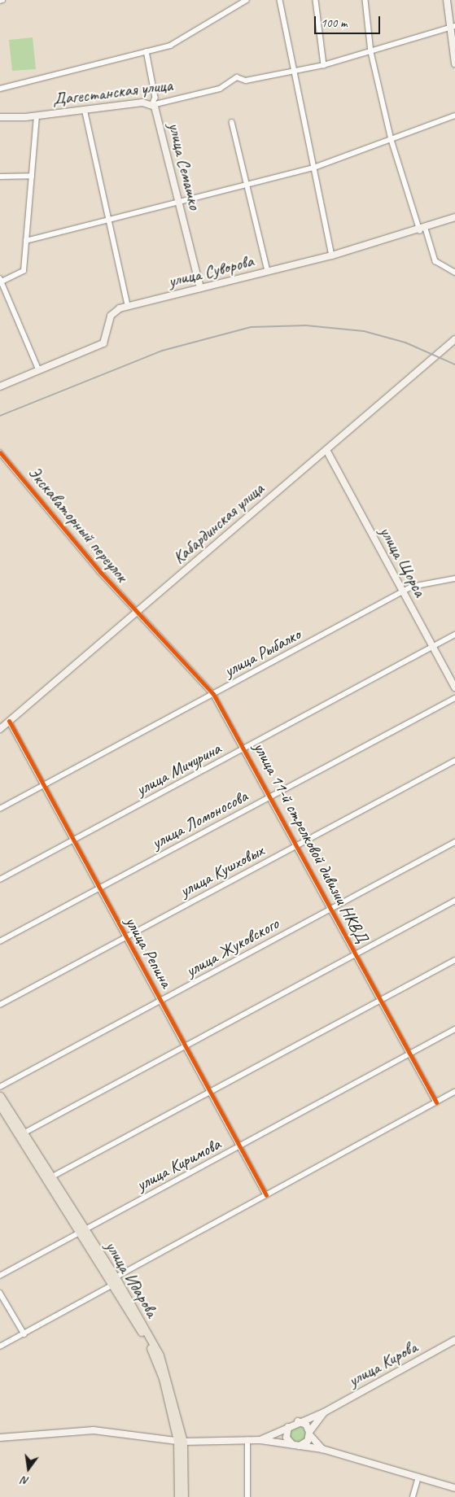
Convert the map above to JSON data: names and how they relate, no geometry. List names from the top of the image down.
{
  "streets": {
    "main road": ["улица Идарова"],
    "street": [
      "Дагестанская улица",
      "улица Семашко",
      "улица Суворова",
      "Кабардинская улица",
      "Экскаваторный переулок",
      "улица Щорса",
      "улица Рыбалко",
      "улица Мичурина",
      "улица Ломоносова",
      "улица 11-й стрелковой дивизии НКВД",
      "улица Кушховых",
      "улица Жуковского",
      "улица Репина",
      "улица Киримова",
      "улица Кирова"
    ]
  },
  "crossings": [
    ["Дагестанская улица", "улица Семашко"],
    ["улица Семашко", "улица Суворова"],
    ["Кабардинская улица", "Экскаваторный переулок"],
    ["Кабардинская улица", "улица Щорса"],
    ["Кабардинская улица", "улица 11-й стрелковой дивизии НКВД"],
    ["Кабардинская улица", "улица Репина"],
    ["Экскаваторный переулок", "улица 11-й стрелковой дивизии НКВД"],
    ["улица Щорса", "улица Рыбалко"],
    ["улица Щорса", "улица Мичурина"],
    ["улица Рыбалко", "улица 11-й стрелковой дивизии НКВД"],
    ["улица Рыбалко", "улица Репина"],
    ["улица Мичурина", "улица 11-й стрелковой дивизии НКВД"],
    ["улица Мичурина", "улица Репина"],
    ["улица Ломоносова", "улица 11-й стрелковой дивизии НКВД"],
    ["улица Ломоносова", "улица Репина"],
    ["улица 11-й стрелковой дивизии НКВД", "улица Кушховых"],
    ["улица 11-й стрелковой дивизии НКВД", "улица Жуковского"],
    ["улица 11-й стрелковой дивизии НКВД", "улица Киримова"],
    ["улица Кушховых", "улица Репина"],
    ["улица Жуковского", "улица Репина"],
    ["улица Репина", "улица Киримова"],
    ["улица Киримова", "улица Идарова"]
  ],
  "scale_bar": "100 m",
  "north": "bottom"
}
